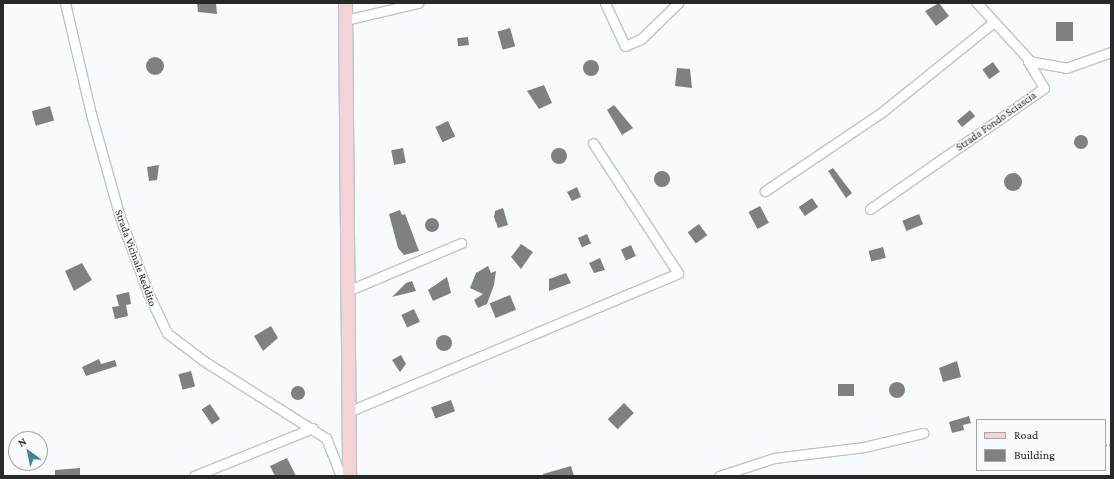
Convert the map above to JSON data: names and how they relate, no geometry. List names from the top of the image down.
{
  "streets": {
    "street": ["Strada Fondo Sciascia", "Strada Vicinale Reddito"]
  },
  "legend": ["Road", "Building"],
  "north": "top left"
}
